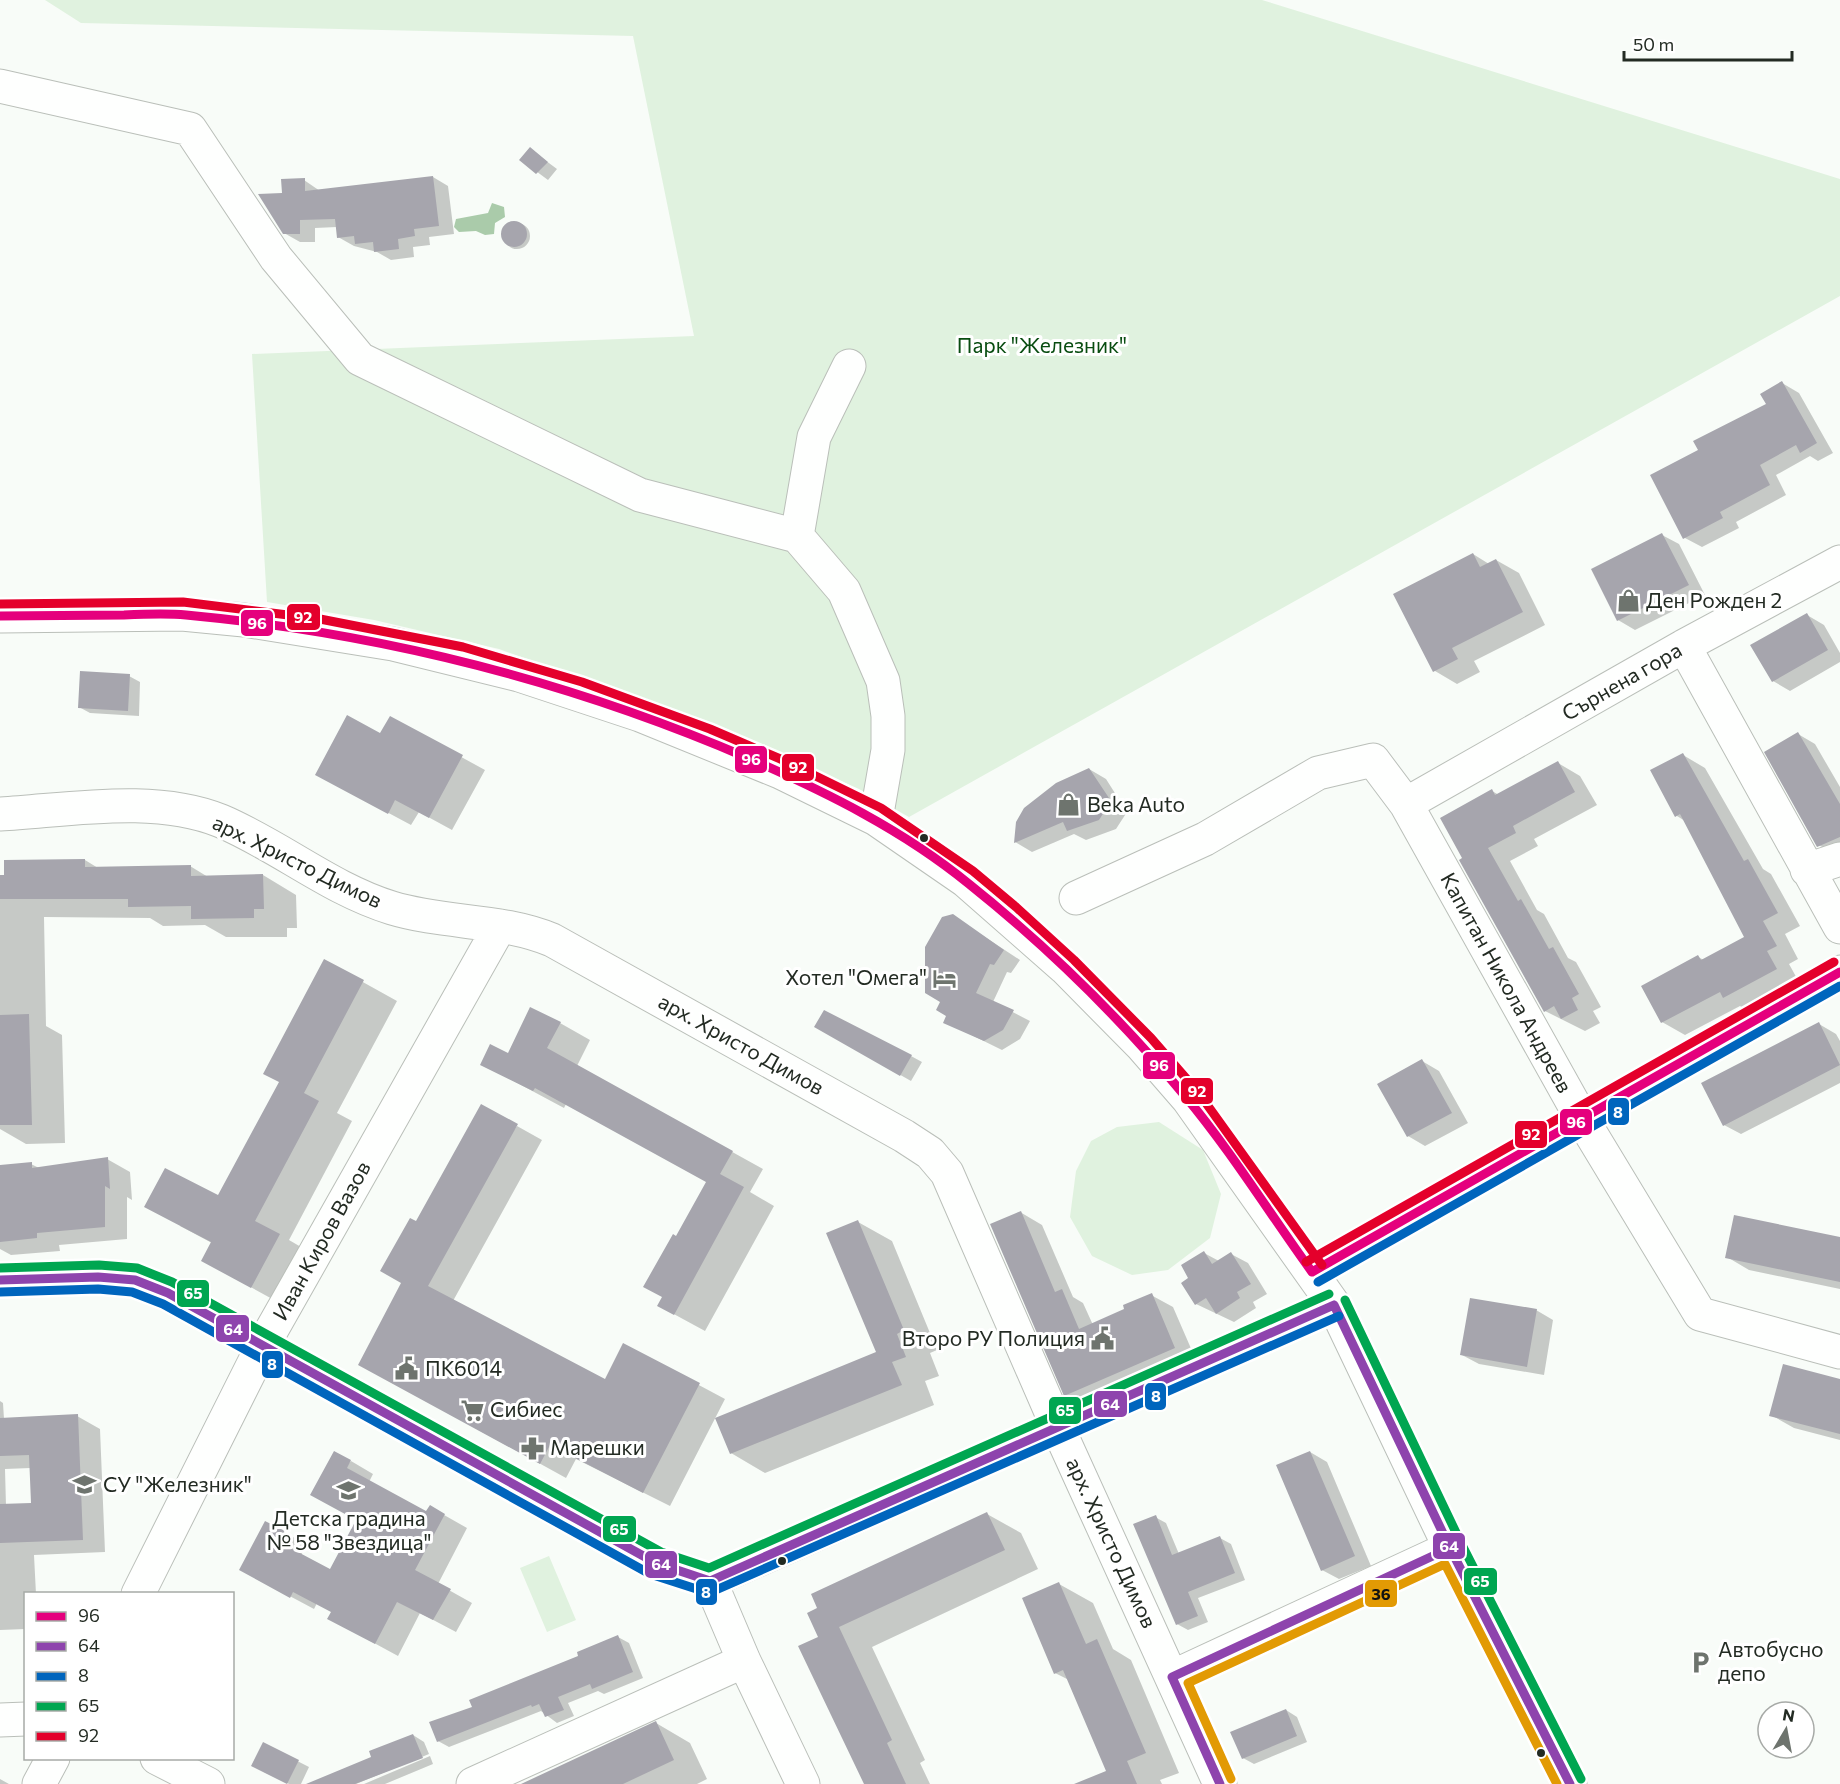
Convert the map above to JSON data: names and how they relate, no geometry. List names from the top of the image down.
{
  "streets": {
    "street": [
      "Сърнена гора",
      "арх. Христо Димов",
      "Капитан Никола Андреев",
      "Иван Киров Вазов"
    ]
  },
  "crossings": [
    ["Сърнена гора", "Капитан Никола Андреев"],
    ["арх. Христо Димов", "Иван Киров Вазов"]
  ],
  "parks": ["Парк \"Железник\""],
  "places": {
    "shop": ["Ден Рожден 2", "Beka Auto"],
    "hotel": ["Хотел \"Омега\""],
    "public building": ["Второ РУ Полиция", "ПК6014"],
    "supermarket": ["Сибиес"],
    "pharmacy": ["Марешки"],
    "school or university": ["СУ \"Железник\"", "Детска градина № 58 \"Звездица\""],
    "parking": ["Автобусно депо"]
  },
  "lines": [
    "transit line 92",
    "transit line 96",
    "transit line 8",
    "transit line 65",
    "transit line 64",
    "transit line 36"
  ],
  "legend": [
    "96",
    "64",
    "8",
    "65",
    "92"
  ],
  "scale_bar": "50 m",
  "north": "top"
}
